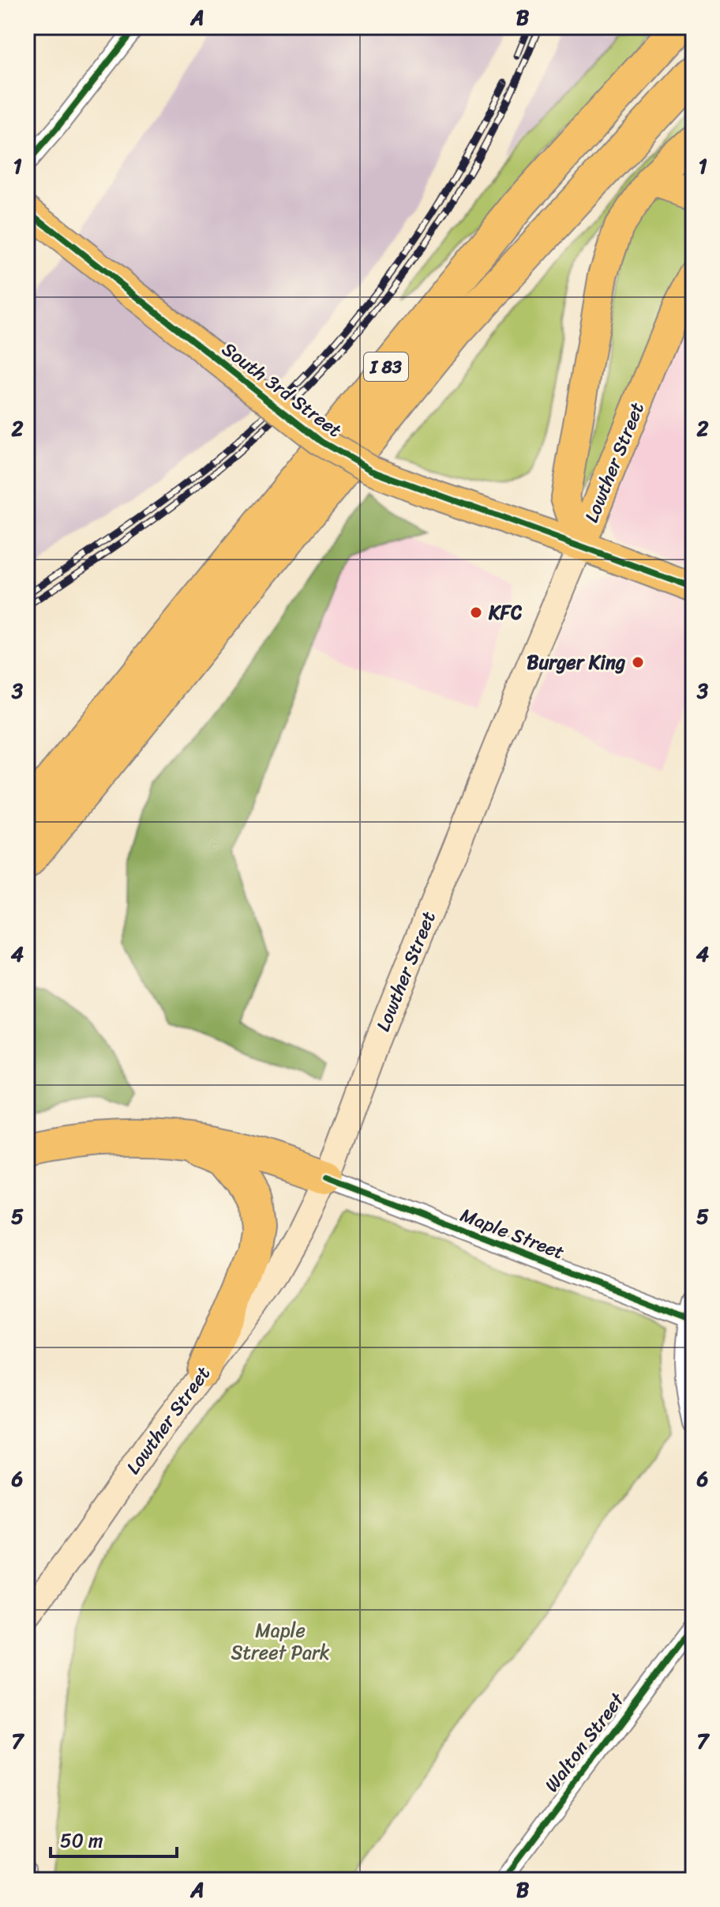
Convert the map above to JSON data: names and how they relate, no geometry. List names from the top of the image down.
{
  "streets": {
    "highway": ["I 83"],
    "main road": ["South 3rd Street", "Lowther Street"],
    "street": ["Maple Street", "Walton Street"]
  },
  "crossings": [
    ["South 3rd Street", "Lowther Street"],
    ["Lowther Street", "Maple Street"]
  ],
  "parks": ["Maple Street Park"],
  "places": ["KFC", "Burger King"],
  "scale_bar": "50 m",
  "grid": {
    "columns": ["A", "B"],
    "rows": [
      "1",
      "2",
      "3",
      "4",
      "5",
      "6",
      "7"
    ]
  }
}
